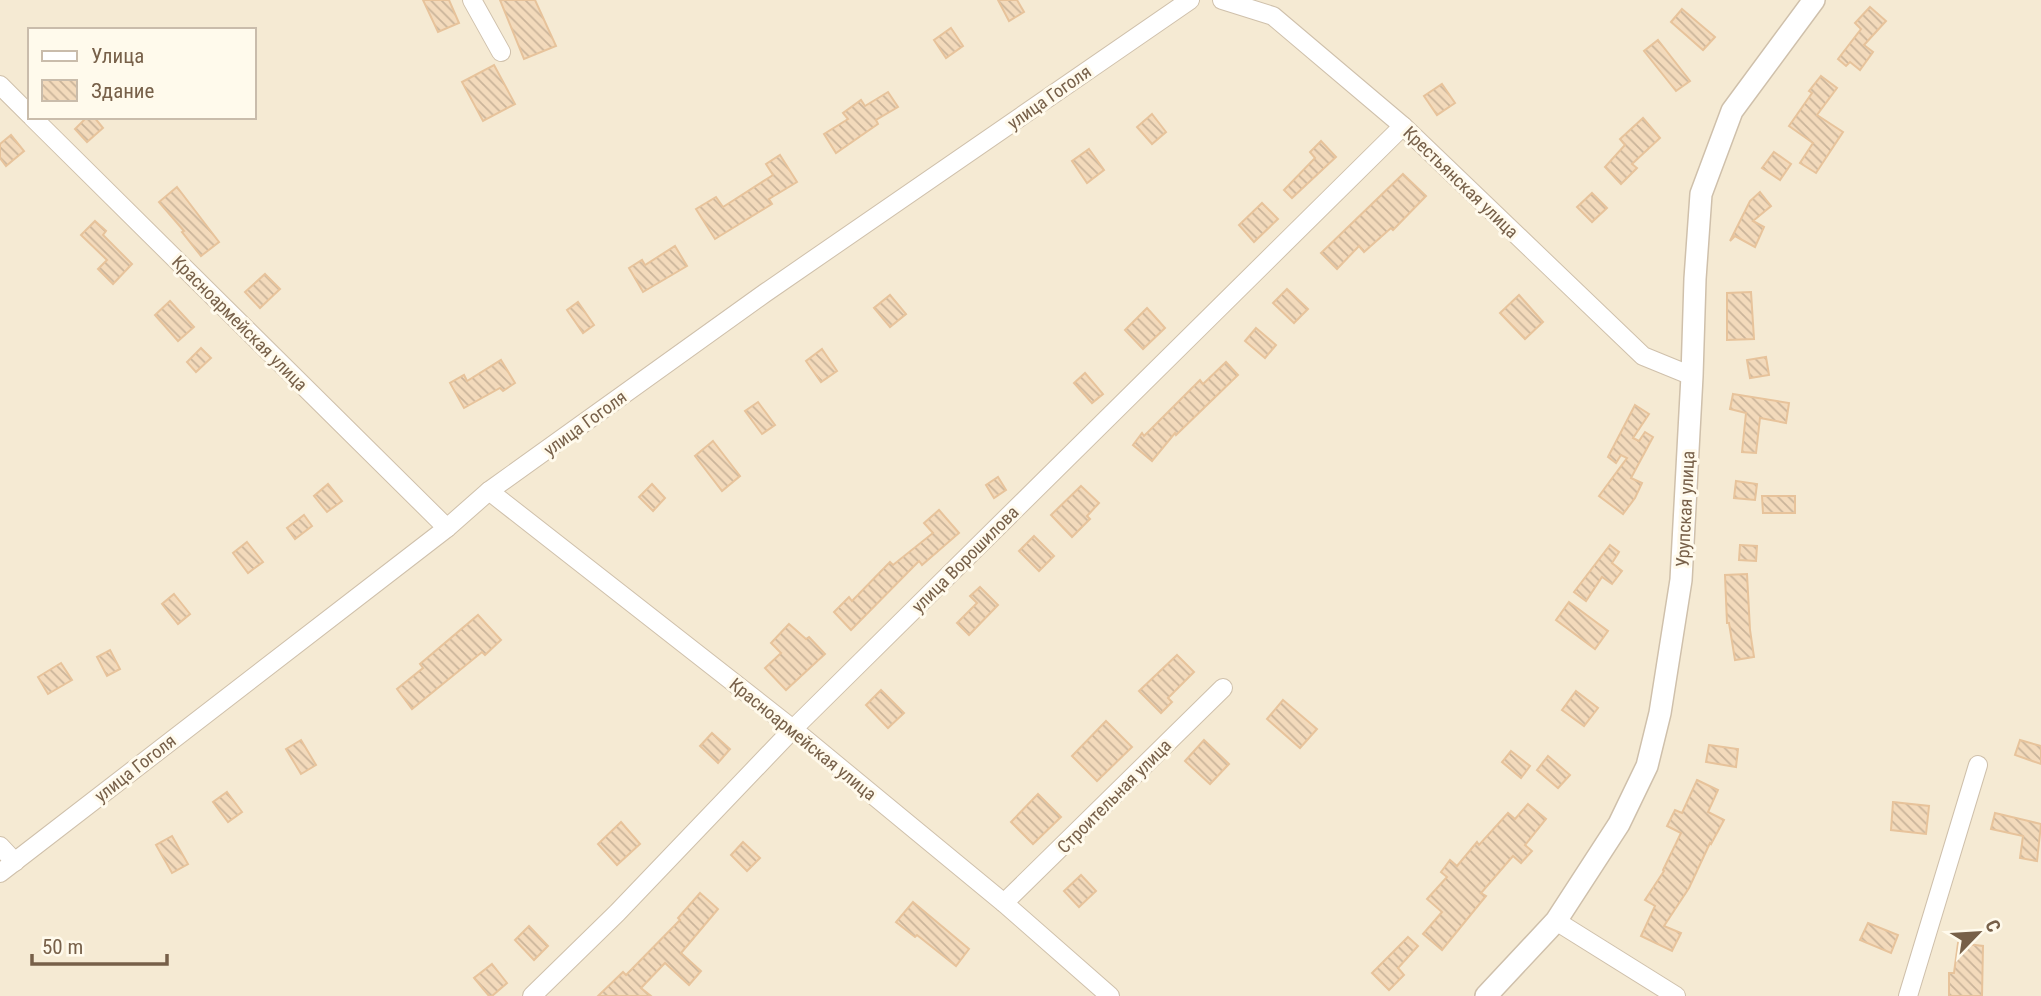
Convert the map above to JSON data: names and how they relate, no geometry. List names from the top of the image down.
{
  "streets": {
    "street": [
      "улица Гоголя",
      "Крестьянская улица",
      "Красноармейская улица",
      "Урупская улица",
      "улица Ворошилова",
      "Строительная улица"
    ]
  },
  "crossings": [
    ["улица Гоголя", "Красноармейская улица"],
    ["Крестьянская улица", "Урупская улица"],
    ["Крестьянская улица", "улица Ворошилова"],
    ["Красноармейская улица", "улица Ворошилова"],
    ["Красноармейская улица", "Строительная улица"]
  ],
  "legend": ["Улица", "Здание"],
  "scale_bar": "50 m",
  "north": "top right"
}
